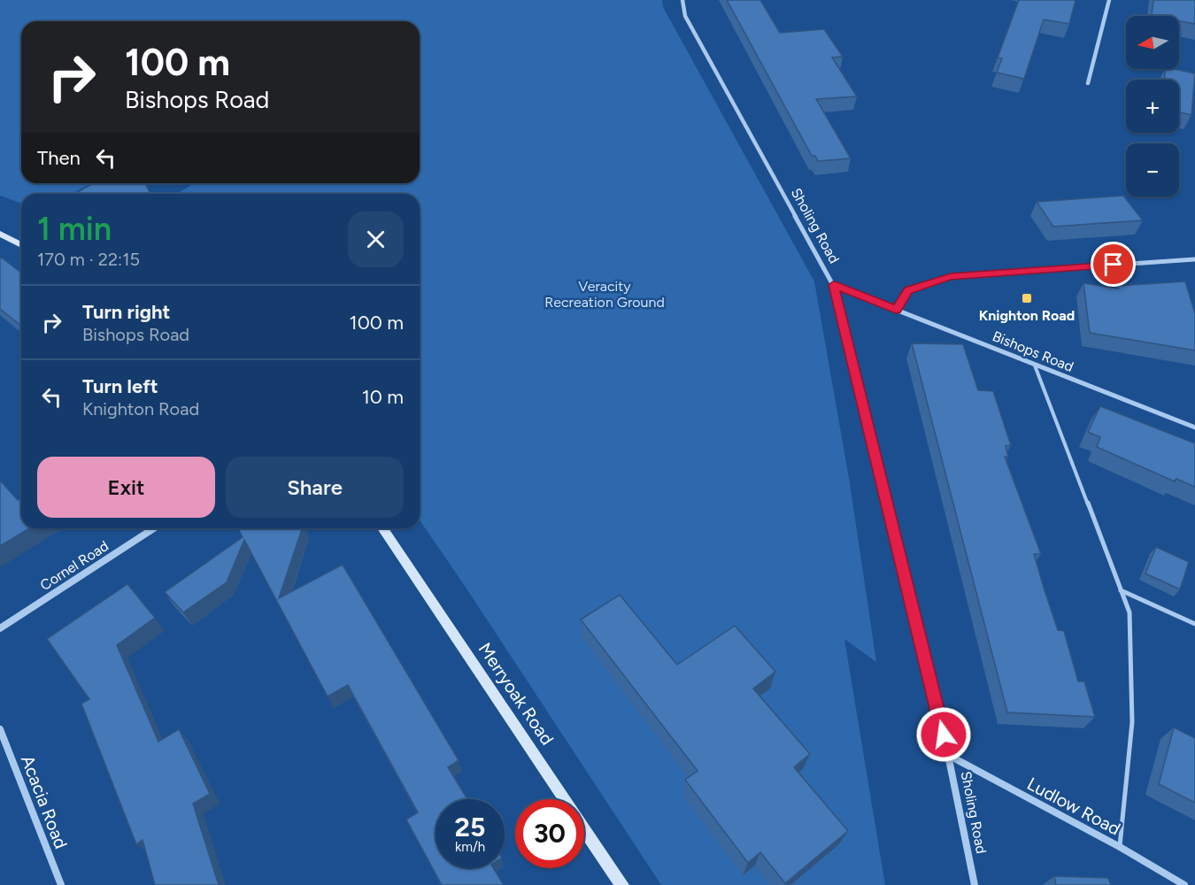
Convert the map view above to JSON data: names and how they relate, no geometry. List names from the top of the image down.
{
  "streets": {
    "street": [
      "Sholing Road",
      "Bishops Road",
      "Cornel Road",
      "Merryoak Road",
      "Acacia Road",
      "Ludlow Road"
    ]
  },
  "crossings": [
    ["Sholing Road", "Bishops Road"],
    ["Sholing Road", "Ludlow Road"]
  ],
  "parks": ["Veracity Recreation Ground"],
  "places": {
    "transit": ["Knighton Road"]
  },
  "north": "left",
  "page": {
    "map_buttons": ["+", "−"],
    "turn": ["100 m", "Bishops Road"],
    "then": "Then",
    "heading": ["1 min", "170 m · 22:15"],
    "list": [
      {
        "name": "Turn right",
        "note": "Bishops Road",
        "value": "100 m"
      },
      {
        "name": "Turn left",
        "note": "Knighton Road",
        "value": "10 m"
      }
    ],
    "buttons": ["Exit", "Share"],
    "speed": "25 km/h",
    "limit": "30"
  }
}
